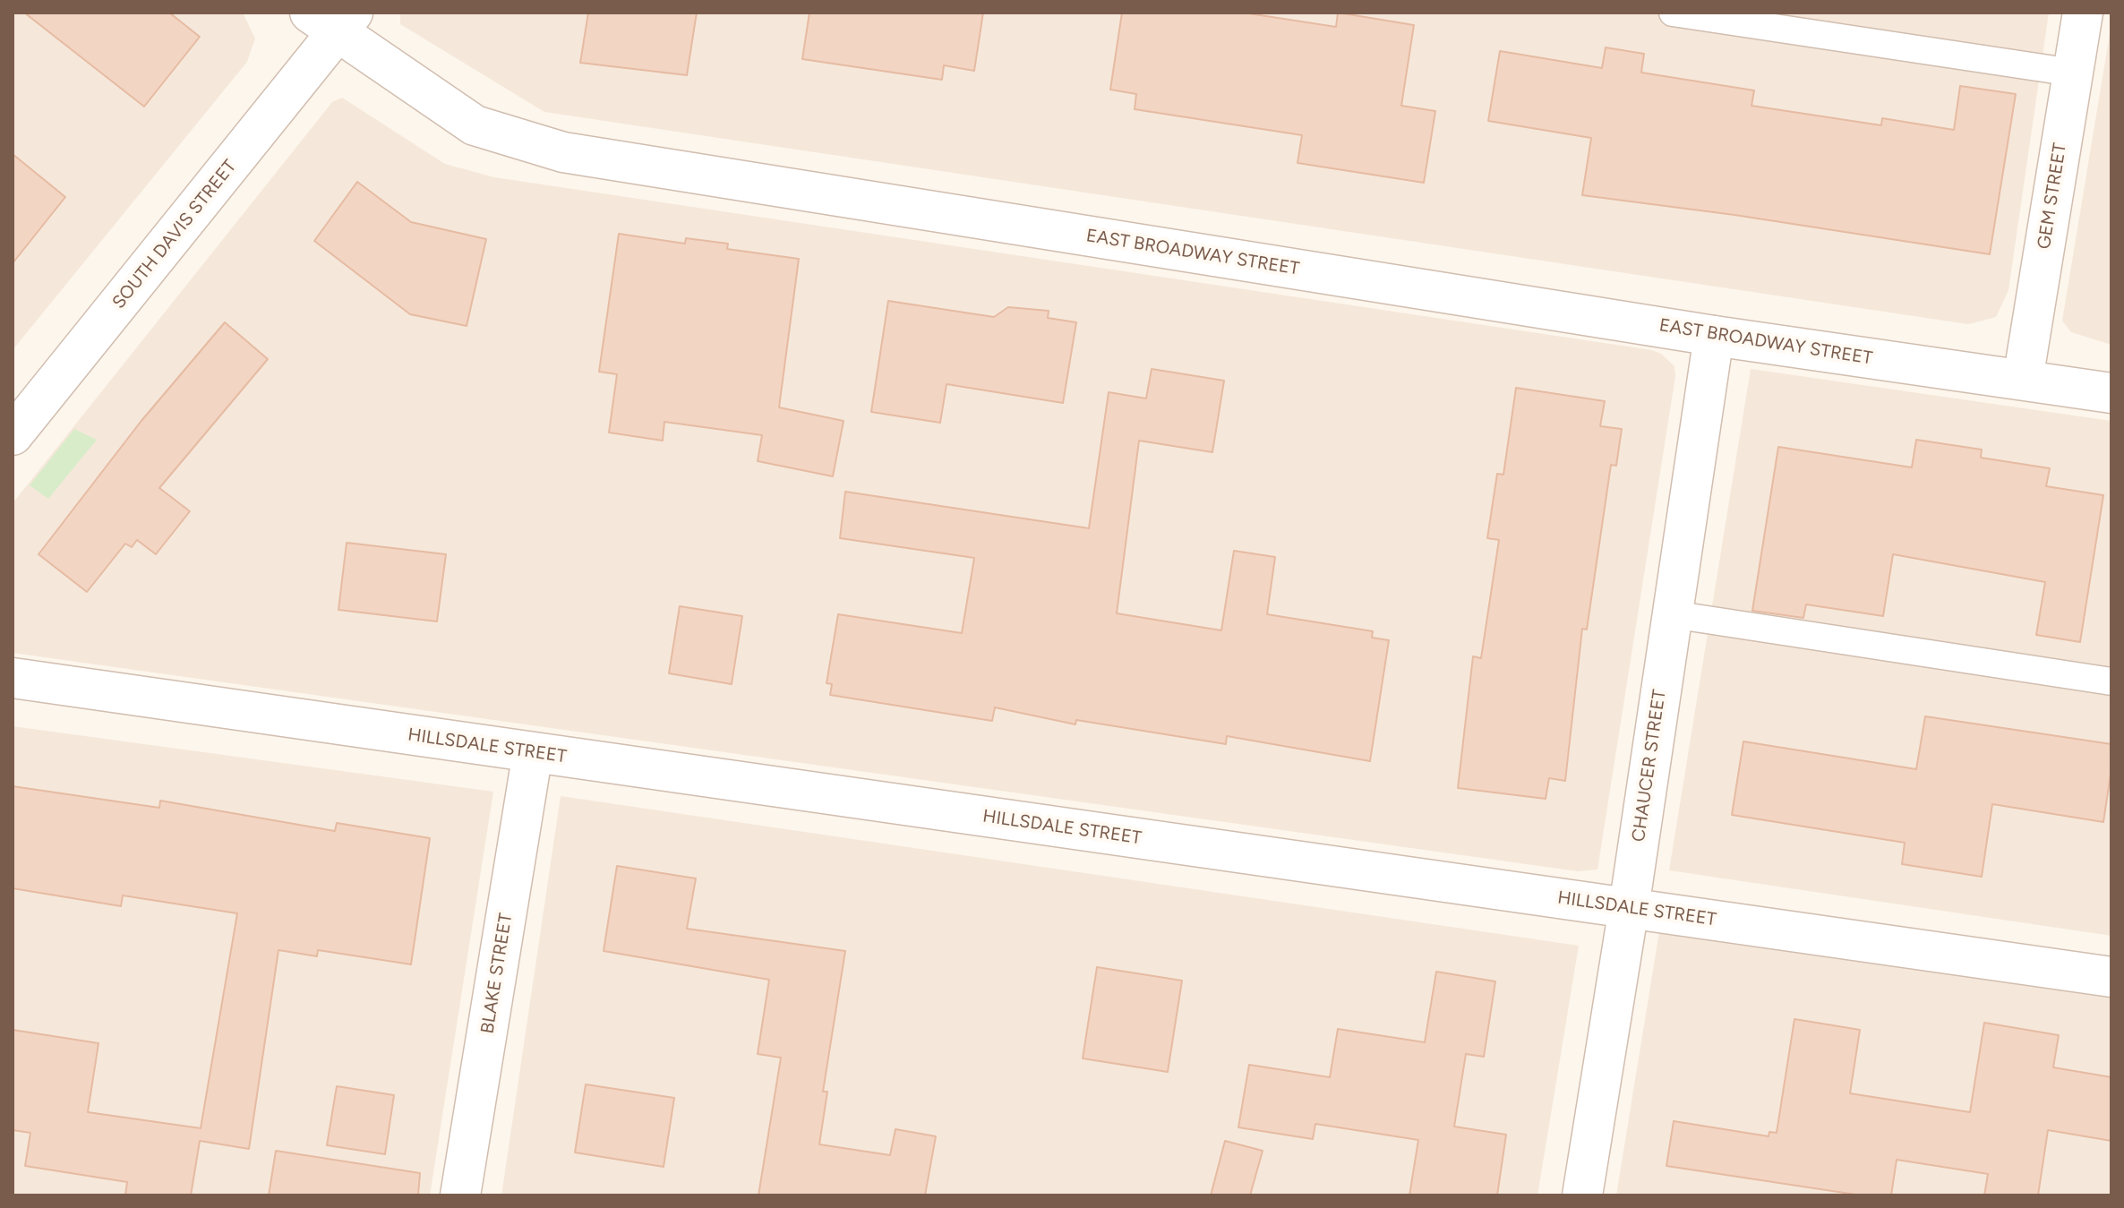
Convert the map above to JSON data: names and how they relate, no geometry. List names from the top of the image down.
{
  "streets": {
    "street": [
      "GEM STREET",
      "SOUTH DAVIS STREET",
      "EAST BROADWAY STREET",
      "HILLSDALE STREET",
      "CHAUCER STREET",
      "BLAKE STREET"
    ]
  },
  "crossings": [
    ["GEM STREET", "EAST BROADWAY STREET"],
    ["SOUTH DAVIS STREET", "EAST BROADWAY STREET"],
    ["EAST BROADWAY STREET", "CHAUCER STREET"],
    ["HILLSDALE STREET", "CHAUCER STREET"],
    ["HILLSDALE STREET", "BLAKE STREET"]
  ]
}
